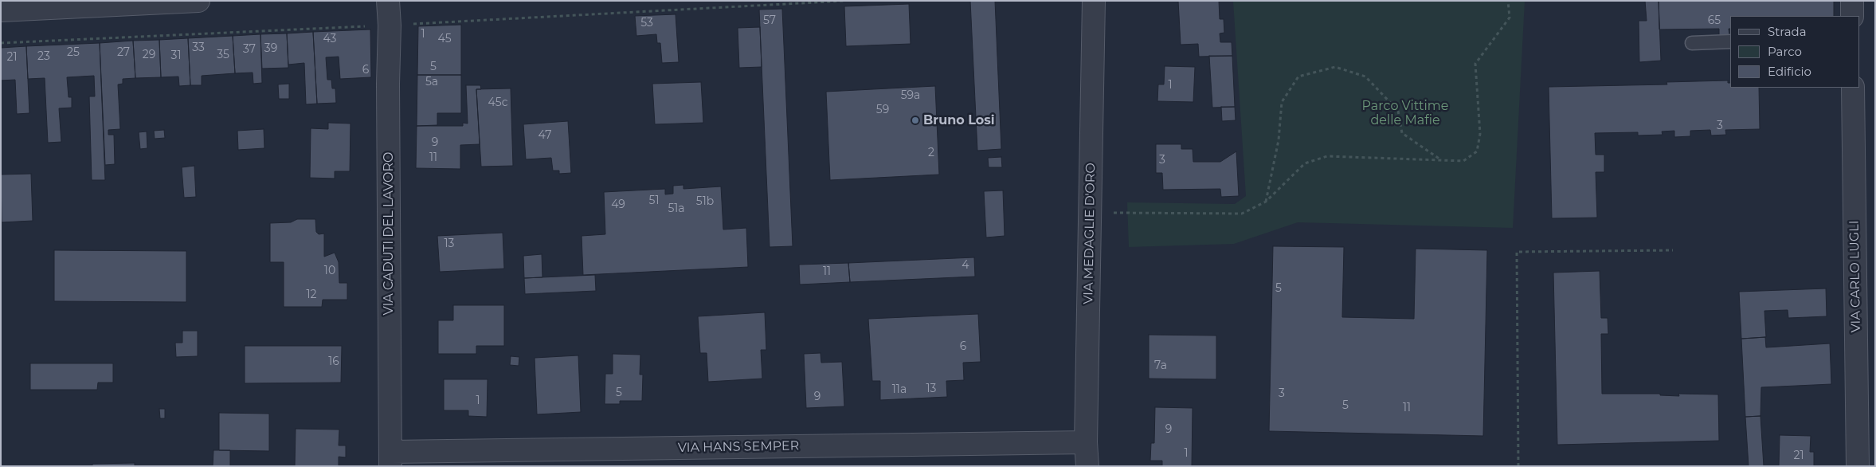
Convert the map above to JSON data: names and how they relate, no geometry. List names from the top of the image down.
{
  "streets": {
    "street": [
      "VIA CADUTI DEL LAVORO",
      "VIA MEDAGLIE D'ORO",
      "VIA CARLO LUGLI",
      "VIA HANS SEMPER"
    ]
  },
  "crossings": [
    ["VIA CADUTI DEL LAVORO", "VIA HANS SEMPER"],
    ["VIA MEDAGLIE D'ORO", "VIA HANS SEMPER"]
  ],
  "parks": ["Parco Vittime delle Mafie"],
  "places": ["Bruno Losi"],
  "house_numbers": [
    "57",
    "65",
    "53",
    "1",
    "43",
    "45",
    "33",
    "39",
    "37",
    "25",
    "27",
    "29",
    "35",
    "31",
    "23",
    "21",
    "5",
    "6",
    "5a",
    "1",
    "59a",
    "45c",
    "59",
    "3",
    "47",
    "9",
    "2",
    "11",
    "3",
    "51",
    "51b",
    "49",
    "51a",
    "13",
    "4",
    "10",
    "11",
    "5",
    "12",
    "6",
    "16",
    "7a",
    "13",
    "11a",
    "5",
    "3",
    "9",
    "1",
    "5",
    "11",
    "9",
    "1",
    "21"
  ],
  "legend": ["Strada", "Parco", "Edificio"]
}
